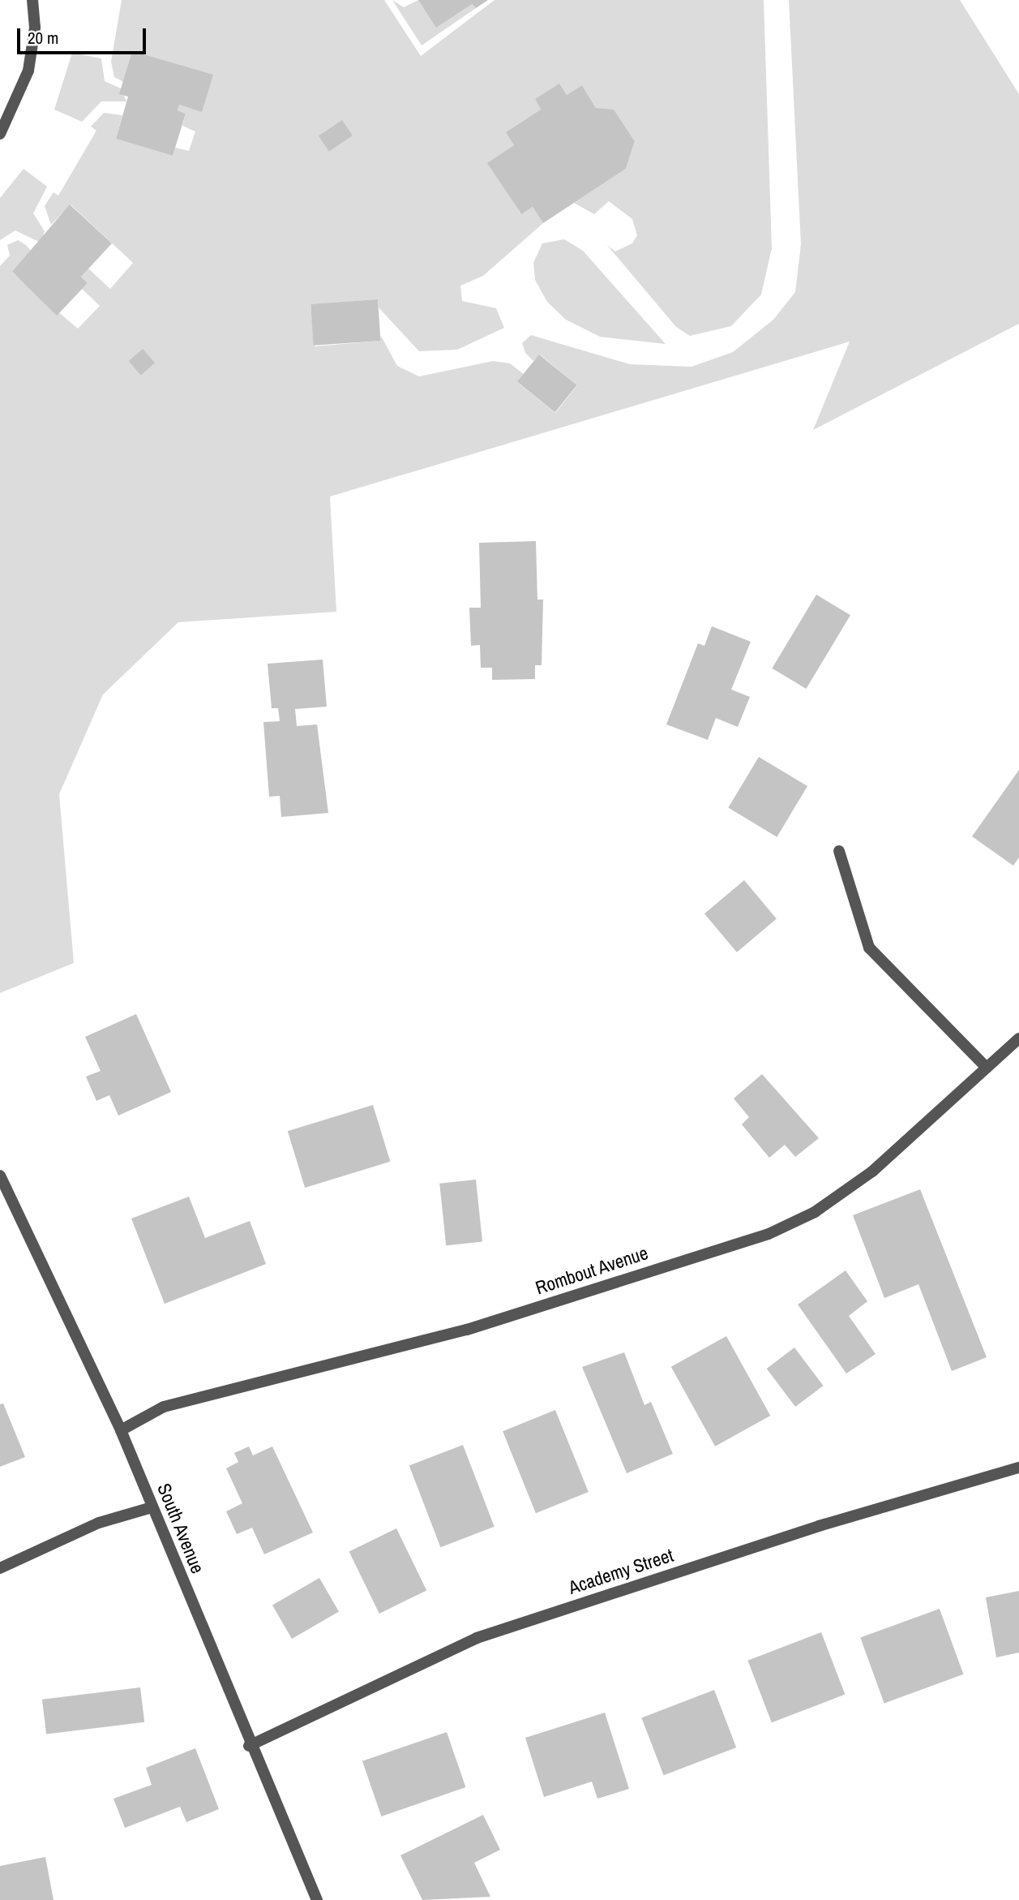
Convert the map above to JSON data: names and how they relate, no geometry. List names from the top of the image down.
{
  "streets": {
    "street": ["Rombout Avenue", "South Avenue", "Academy Street"]
  },
  "crossings": [
    ["Rombout Avenue", "South Avenue"],
    ["South Avenue", "Academy Street"]
  ],
  "scale_bar": "20 m"
}
